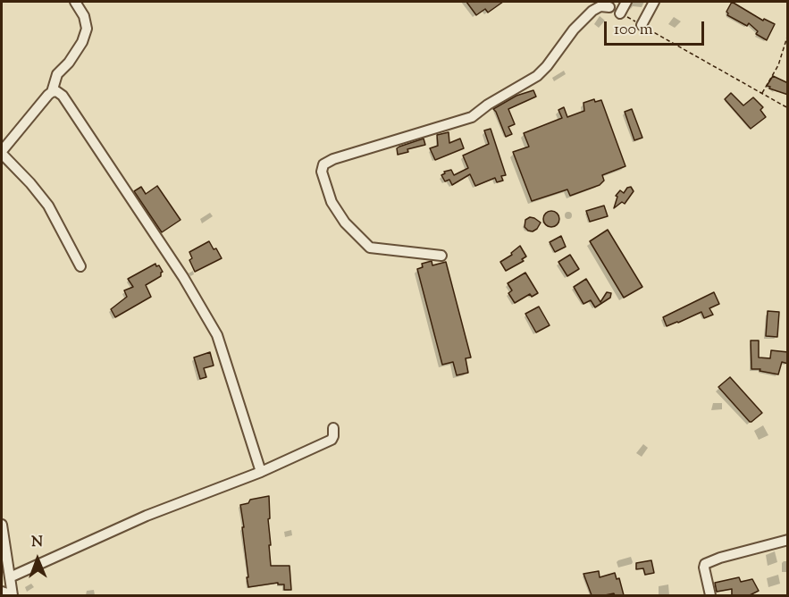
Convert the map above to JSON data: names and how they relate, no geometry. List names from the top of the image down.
{
  "scale_bar": "100 m",
  "north": "top"
}
